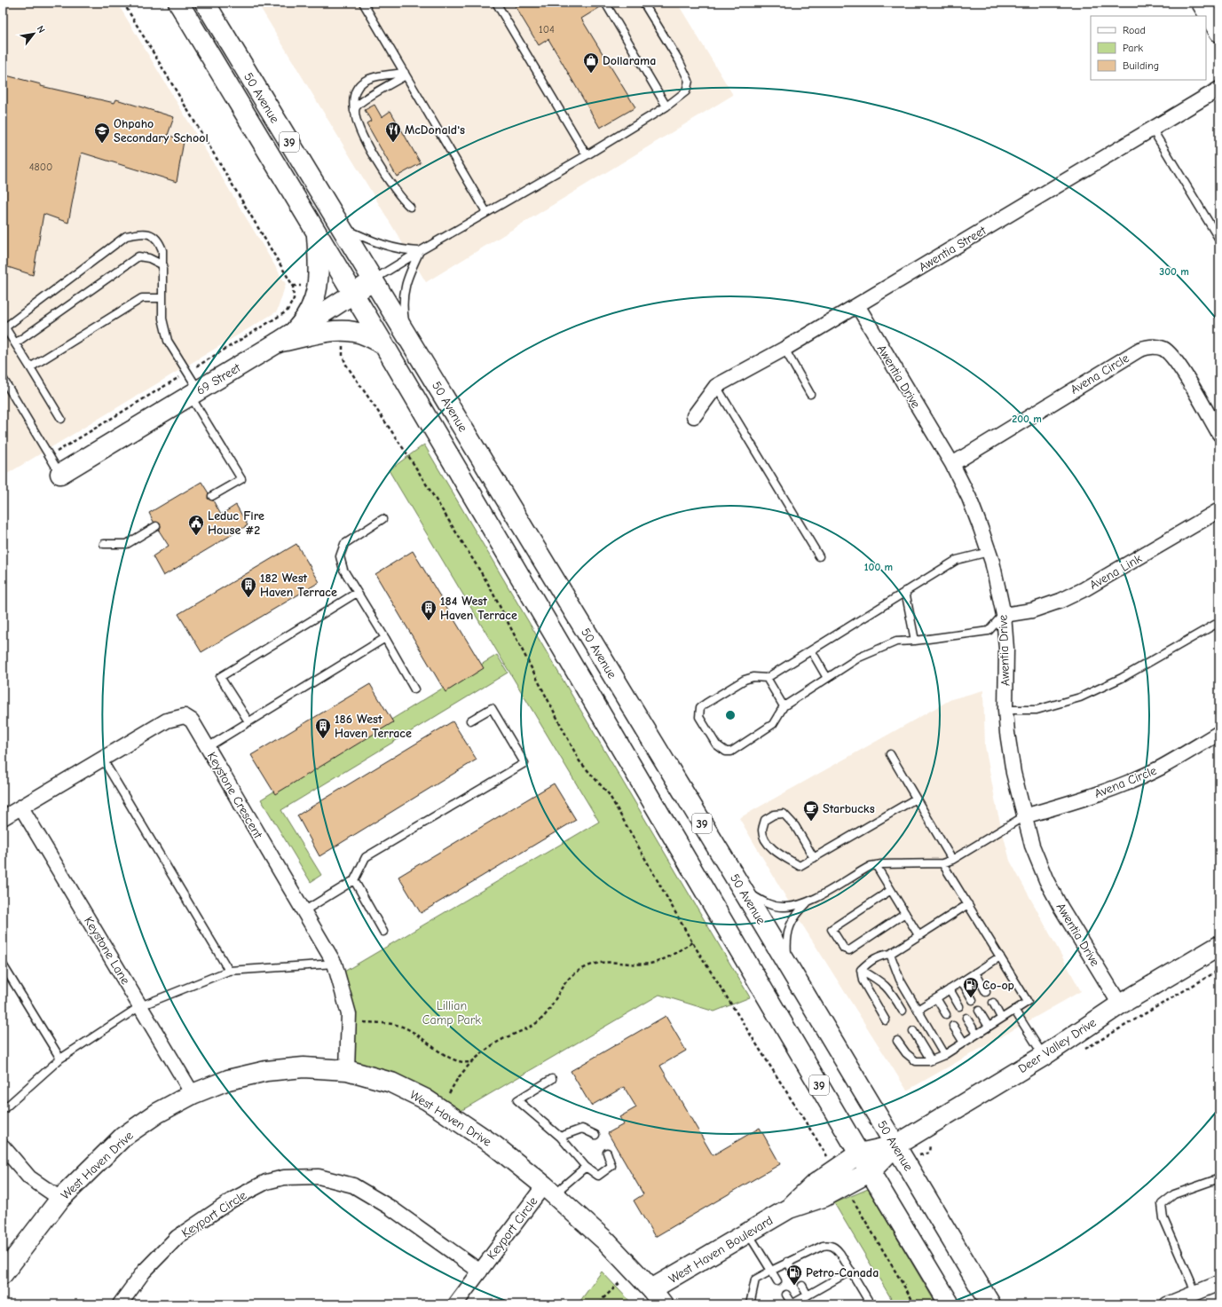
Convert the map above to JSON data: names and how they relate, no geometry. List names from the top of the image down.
{
  "streets": {
    "main road": [
      "50 Avenue",
      "39",
      "69 Street",
      "Deer Valley Drive",
      "West Haven Drive",
      "West Haven Boulevard"
    ],
    "street": [
      "Awentia Street",
      "Avena Circle",
      "Awentia Drive",
      "Avena Link",
      "Keystone Crescent",
      "Keystone Lane",
      "Keyport Circle"
    ]
  },
  "crossings": [
    ["50 Avenue", "69 Street"],
    ["50 Avenue", "Deer Valley Drive"],
    ["50 Avenue", "West Haven Boulevard"],
    ["Awentia Street", "Awentia Drive"],
    ["Avena Circle", "Awentia Drive"],
    ["Awentia Drive", "Avena Link"],
    ["Awentia Drive", "Deer Valley Drive"],
    ["Keystone Crescent", "Keystone Lane"],
    ["Keystone Crescent", "West Haven Drive"],
    ["Keystone Lane", "West Haven Drive"],
    ["Deer Valley Drive", "West Haven Boulevard"],
    ["West Haven Drive", "Keyport Circle"],
    ["West Haven Drive", "West Haven Boulevard"]
  ],
  "parks": ["Lillian Camp Park"],
  "places": {
    "shop": ["Dollarama"],
    "restaurant": ["McDonald's"],
    "school or university": ["Ohpaho Secondary School"],
    "public building": ["Leduc Fire House #2"],
    "building": ["182 West Haven Terrace", "184 West Haven Terrace", "186 West Haven Terrace"],
    "cafe": ["Starbucks"],
    "fuel station": ["Co-op", "Petro-Canada"]
  },
  "house_numbers": ["104", "4800"],
  "legend": ["Road", "Park", "Building"],
  "north": "top right",
  "rings": ["300 m", "200 m", "100 m"]
}
